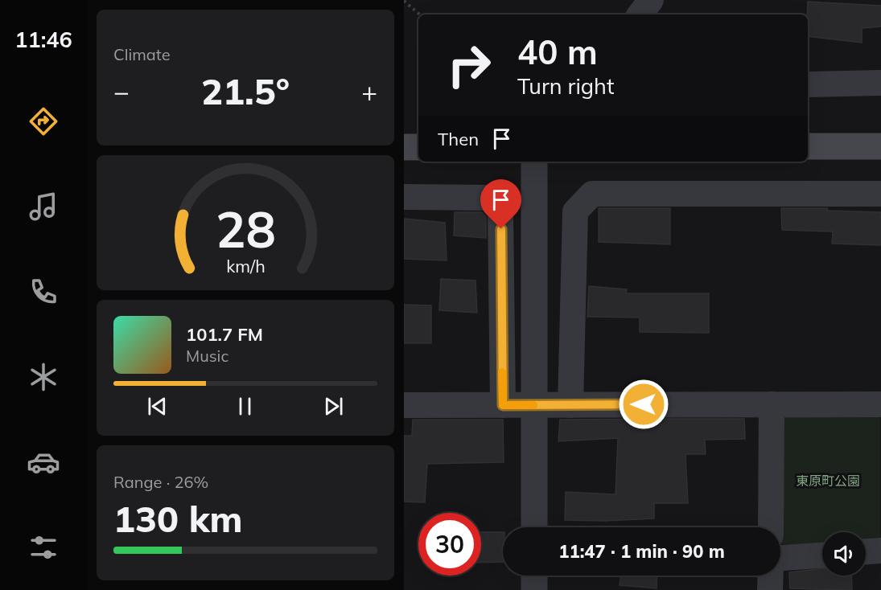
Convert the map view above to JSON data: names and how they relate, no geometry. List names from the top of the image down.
{
  "parks": ["東原町公園"],
  "page": {
    "tabs": "11:46",
    "tile": [
      "Climate",
      ["Range · 26%", "130 km"]
    ],
    "turn": ["40 m", "Turn right"],
    "heat": ["−", "21.5°", "+"],
    "then": "Then",
    "song": ["101.7 FM", "Music"],
    "limit": "30",
    "trip": "11:47 · 1 min · 90 m",
    "gauge": ["28", "km/h"]
  }
}
